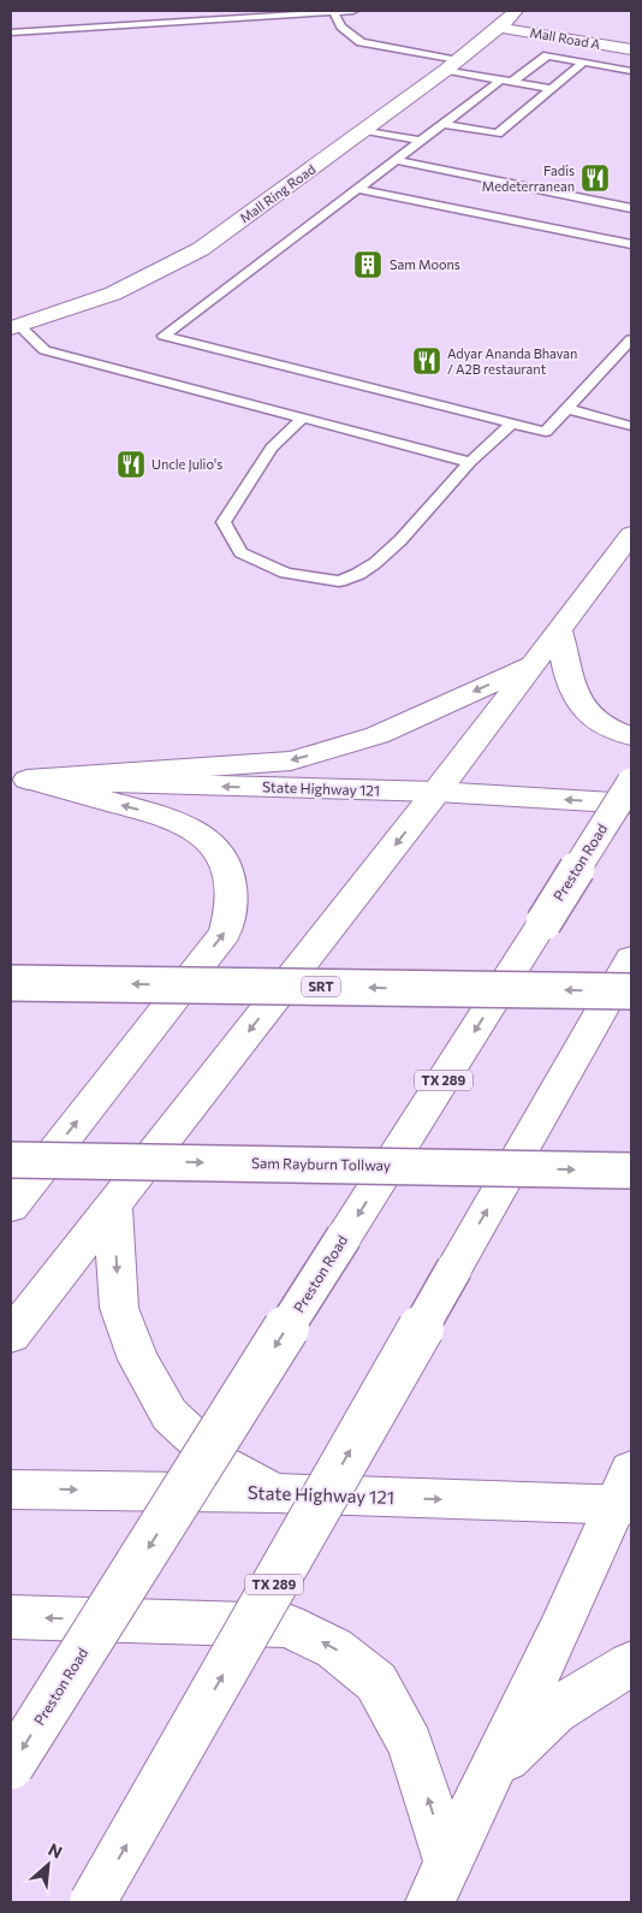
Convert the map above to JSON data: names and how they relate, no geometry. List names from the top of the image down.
{
  "streets": {
    "main road": [
      "Mall Road A",
      "Mall Ring Road",
      "State Highway 121",
      "Preston Road",
      "SRT",
      "TX 289",
      "Sam Rayburn Tollway"
    ]
  },
  "crossings": [
    ["Mall Road A", "Mall Ring Road"]
  ],
  "places": {
    "restaurant": ["Fadis Medeterranean", "Adyar Ananda Bhavan / A2B restaurant", "Uncle Julio's"],
    "building": ["Sam Moons"]
  },
  "north": "top right"
}
